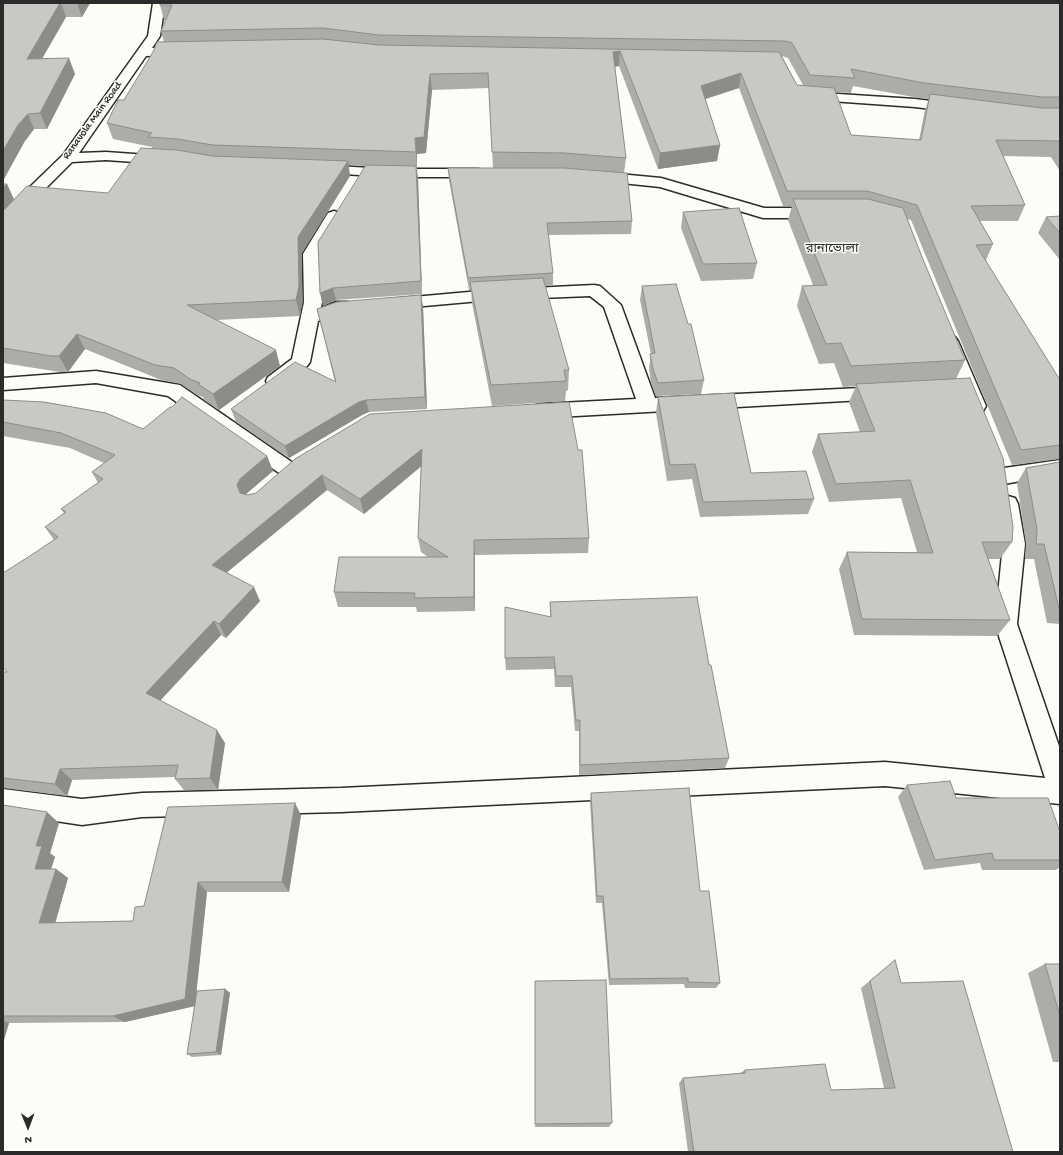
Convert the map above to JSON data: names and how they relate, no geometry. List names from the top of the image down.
{
  "streets": {
    "street": ["Ranavola Main Road"]
  },
  "districts": ["রানাভোলা"],
  "north": "bottom"
}
